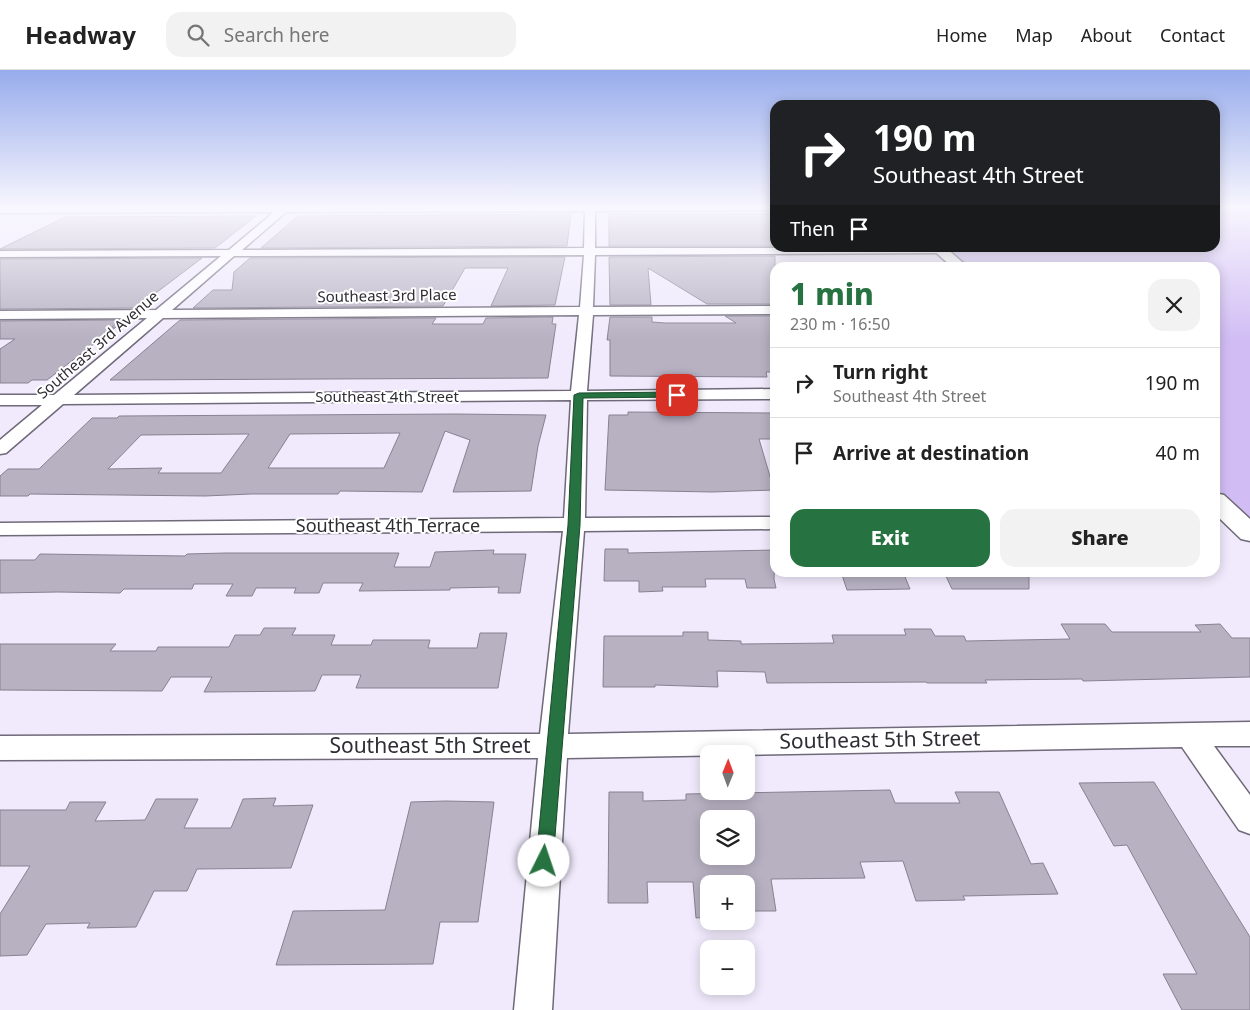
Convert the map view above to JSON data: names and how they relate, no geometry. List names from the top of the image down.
{
  "streets": {
    "street": [
      "Southeast 3rd Place",
      "Southeast 3rd Avenue",
      "Southeast 4th Street",
      "Southeast 4th Terrace",
      "Southeast 5th Street"
    ]
  },
  "crossings": [
    ["Southeast 3rd Place", "Southeast 3rd Avenue"],
    ["Southeast 3rd Avenue", "Southeast 4th Street"]
  ],
  "north": "top",
  "page": {
    "header": "Headway",
    "search": "Search here",
    "nav": [
      "Home",
      "Map",
      "About",
      "Contact"
    ],
    "turn": ["190 m", "Southeast 4th Street"],
    "then": "Then",
    "heading": ["1 min", "230 m · 16:50"],
    "list": [
      {
        "name": "Turn right",
        "note": "Southeast 4th Street",
        "value": "190 m"
      },
      {
        "name": "Arrive at destination",
        "value": "40 m"
      }
    ],
    "buttons": ["Exit", "Share"],
    "map_buttons": ["+", "−"]
  }
}
